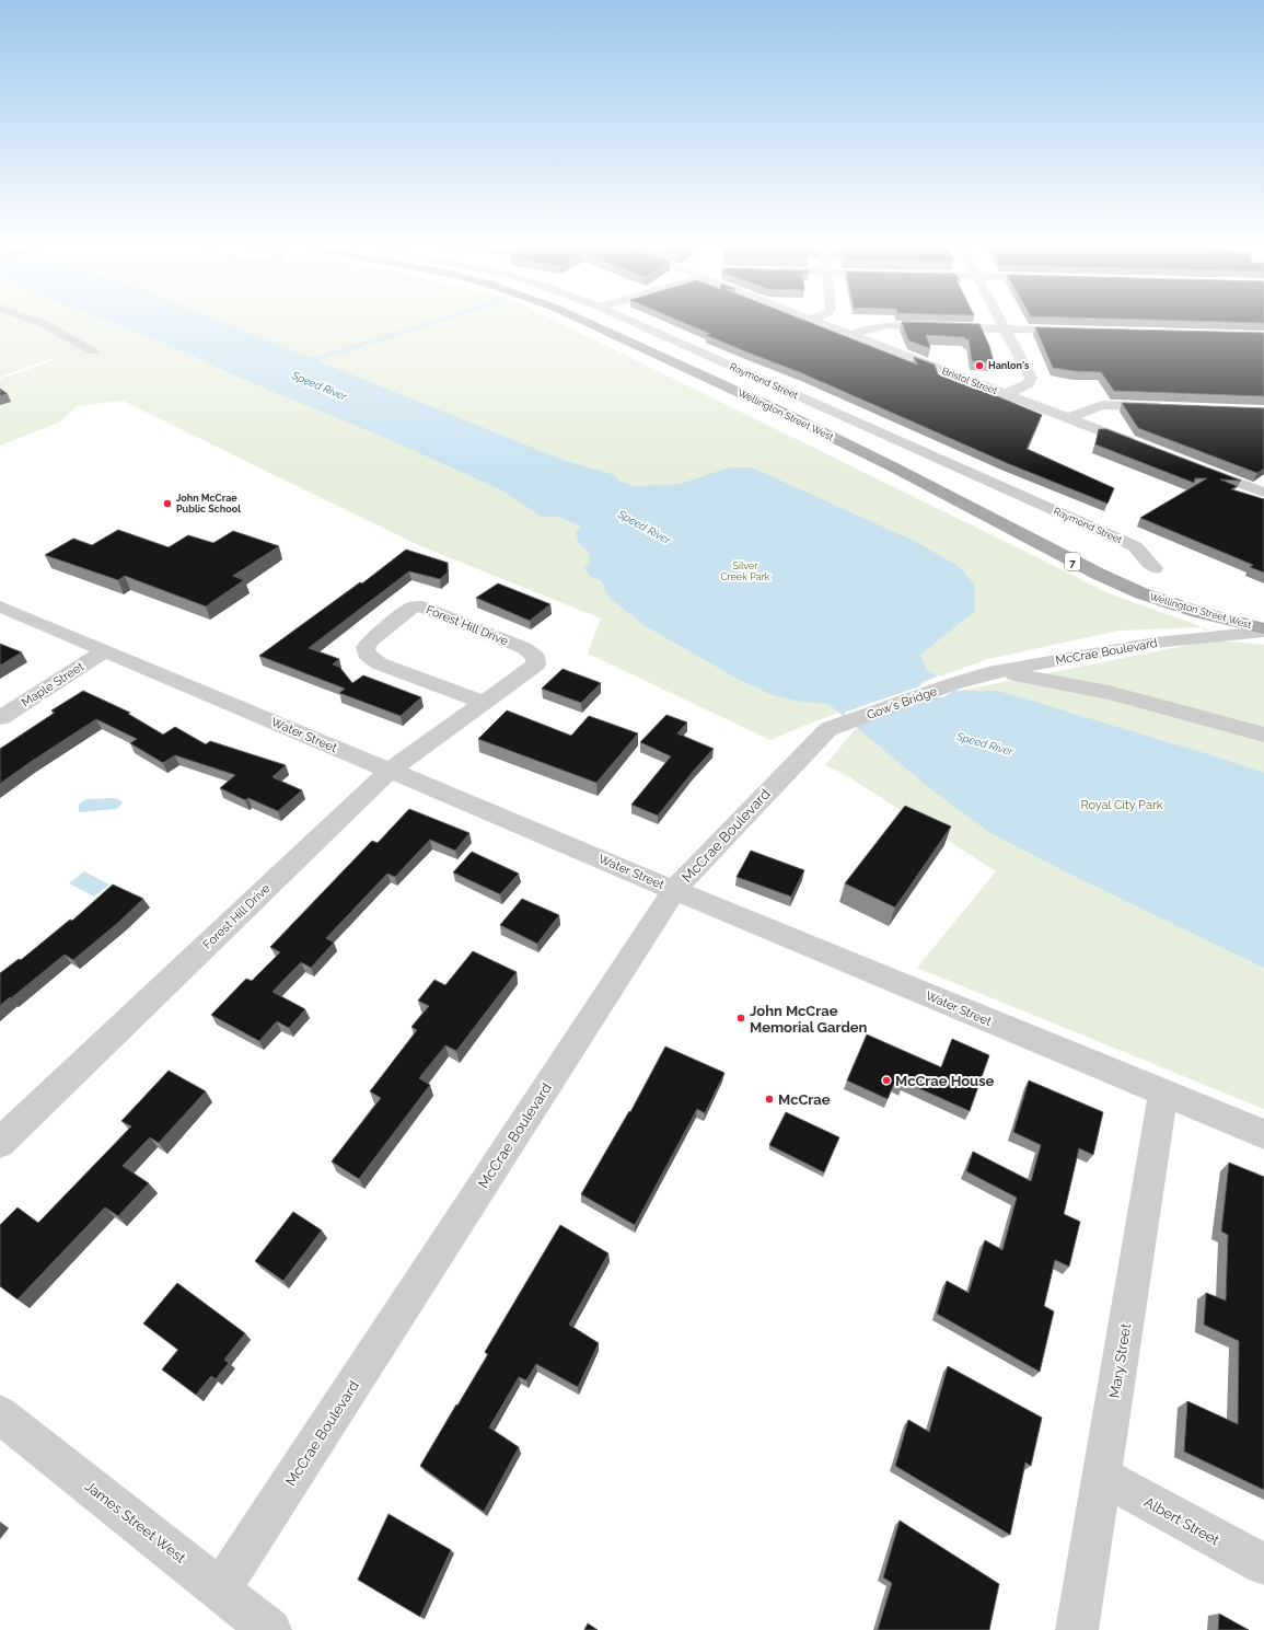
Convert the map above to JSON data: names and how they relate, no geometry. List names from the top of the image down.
{
  "streets": {
    "main road": ["Wellington Street West", "7"],
    "street": [
      "Raymond Street",
      "Bristol Street",
      "Forest Hill Drive",
      "McCrae Boulevard",
      "Maple Street",
      "Gow's Bridge",
      "Water Street",
      "Mary Street",
      "Albert Street",
      "James Street West"
    ]
  },
  "crossings": [
    ["Wellington Street West", "McCrae Boulevard"],
    ["Forest Hill Drive", "Water Street"],
    ["McCrae Boulevard", "Gow's Bridge"],
    ["McCrae Boulevard", "Water Street"],
    ["McCrae Boulevard", "James Street West"],
    ["Maple Street", "Water Street"],
    ["Water Street", "Mary Street"],
    ["Mary Street", "Albert Street"]
  ],
  "water": ["Speed River"],
  "parks": ["Silver Creek Park", "Royal City Park"],
  "places": [
    "Hanlon's",
    "John McCrae Public School",
    "John McCrae Memorial Garden",
    "McCrae House",
    "McCrae"
  ]
}
